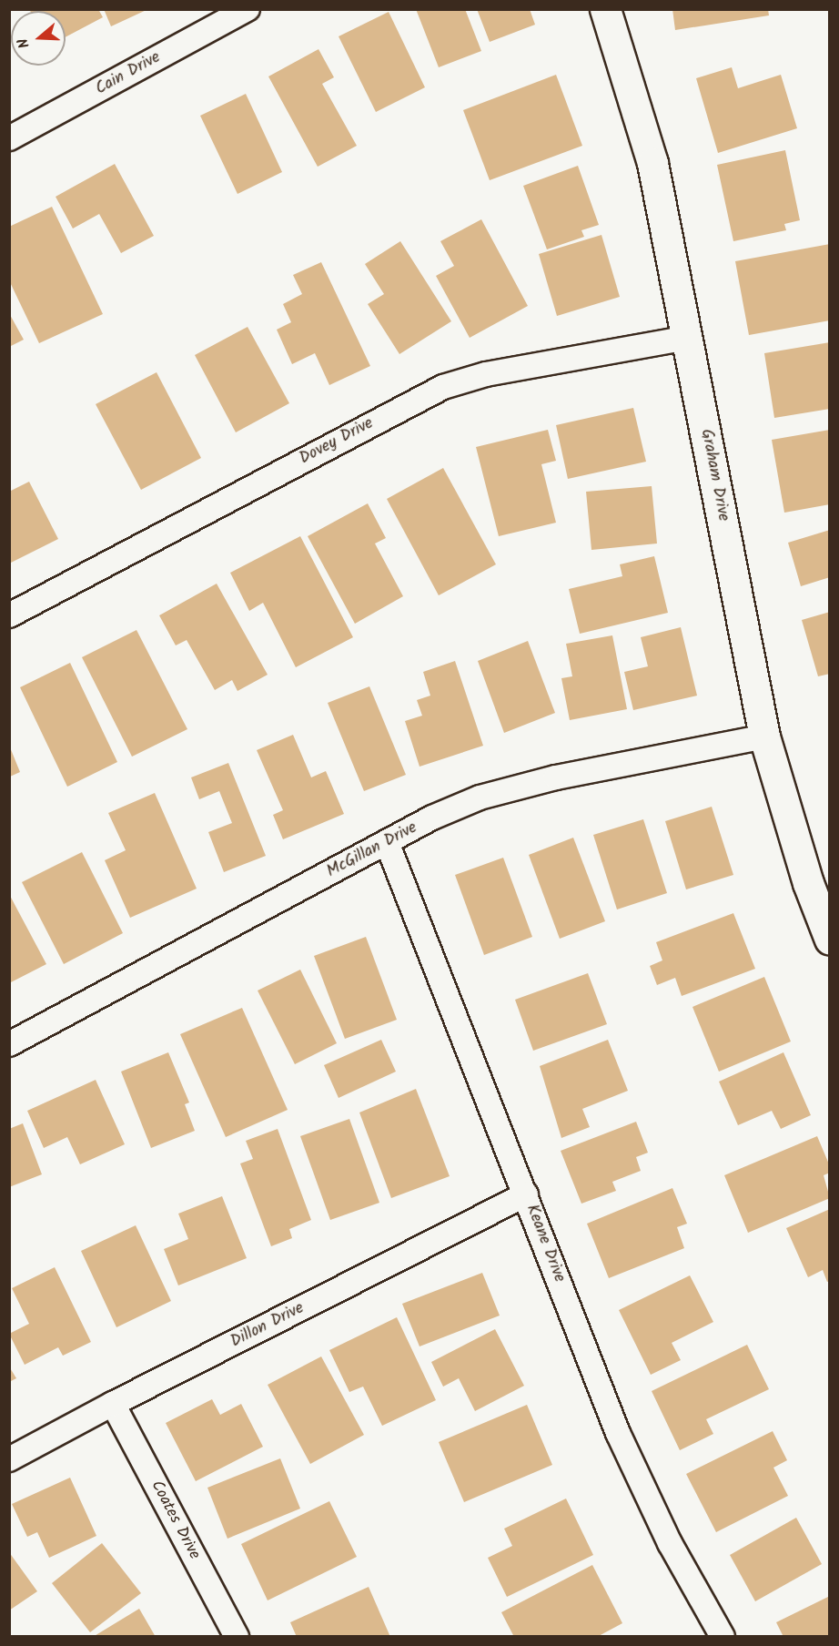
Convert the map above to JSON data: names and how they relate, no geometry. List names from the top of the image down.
{
  "streets": {
    "street": [
      "Cain Drive",
      "Dovey Drive",
      "Graham Drive",
      "McGillan Drive",
      "Keane Drive",
      "Dillon Drive",
      "Coates Drive"
    ]
  },
  "crossings": [
    ["Dovey Drive", "Graham Drive"],
    ["Graham Drive", "McGillan Drive"],
    ["McGillan Drive", "Keane Drive"],
    ["Keane Drive", "Dillon Drive"],
    ["Dillon Drive", "Coates Drive"]
  ],
  "north": "left"
}
